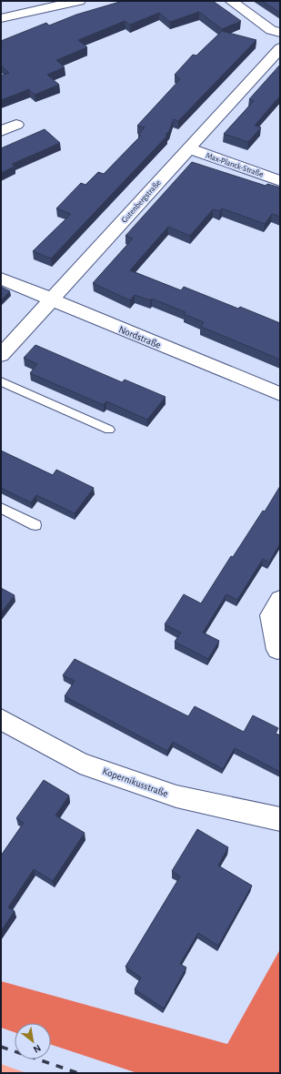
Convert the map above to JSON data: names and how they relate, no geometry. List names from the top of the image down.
{
  "streets": {
    "street": [
      "Max-Planck-Straße",
      "Gutenbergstraße",
      "Nordstraße",
      "Kopernikusstraße"
    ]
  },
  "crossings": [
    ["Max-Planck-Straße", "Gutenbergstraße"],
    ["Gutenbergstraße", "Nordstraße"]
  ],
  "north": "bottom right"
}
